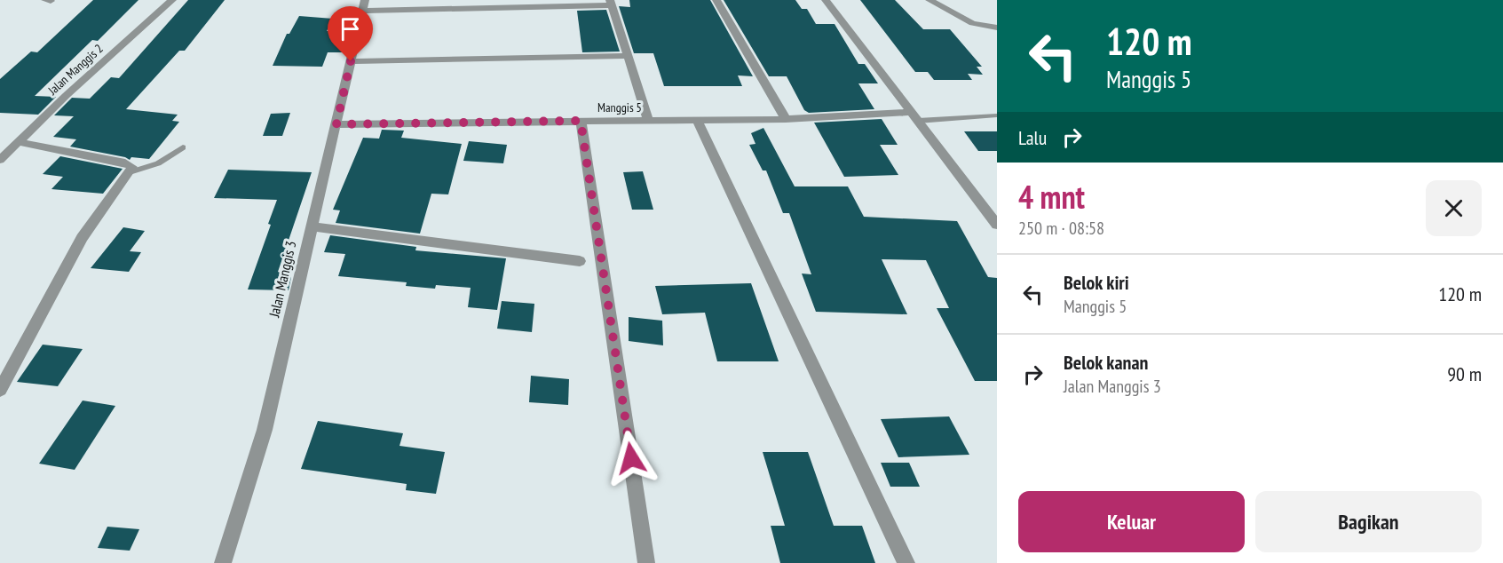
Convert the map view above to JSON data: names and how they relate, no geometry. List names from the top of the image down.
{
  "streets": {
    "street": ["Jalan Manggis 2", "Manggis 5", "Jalan Manggis 3"]
  },
  "crossings": [
    ["Manggis 5", "Jalan Manggis 3"]
  ],
  "page": {
    "turn": ["120 m", "Manggis 5"],
    "then": "Lalu",
    "heading": ["4 mnt", "250 m · 08:58"],
    "list": [
      {
        "name": "Belok kiri",
        "note": "Manggis 5",
        "value": "120 m"
      },
      {
        "name": "Belok kanan",
        "note": "Jalan Manggis 3",
        "value": "90 m"
      }
    ],
    "buttons": ["Keluar", "Bagikan"]
  }
}
